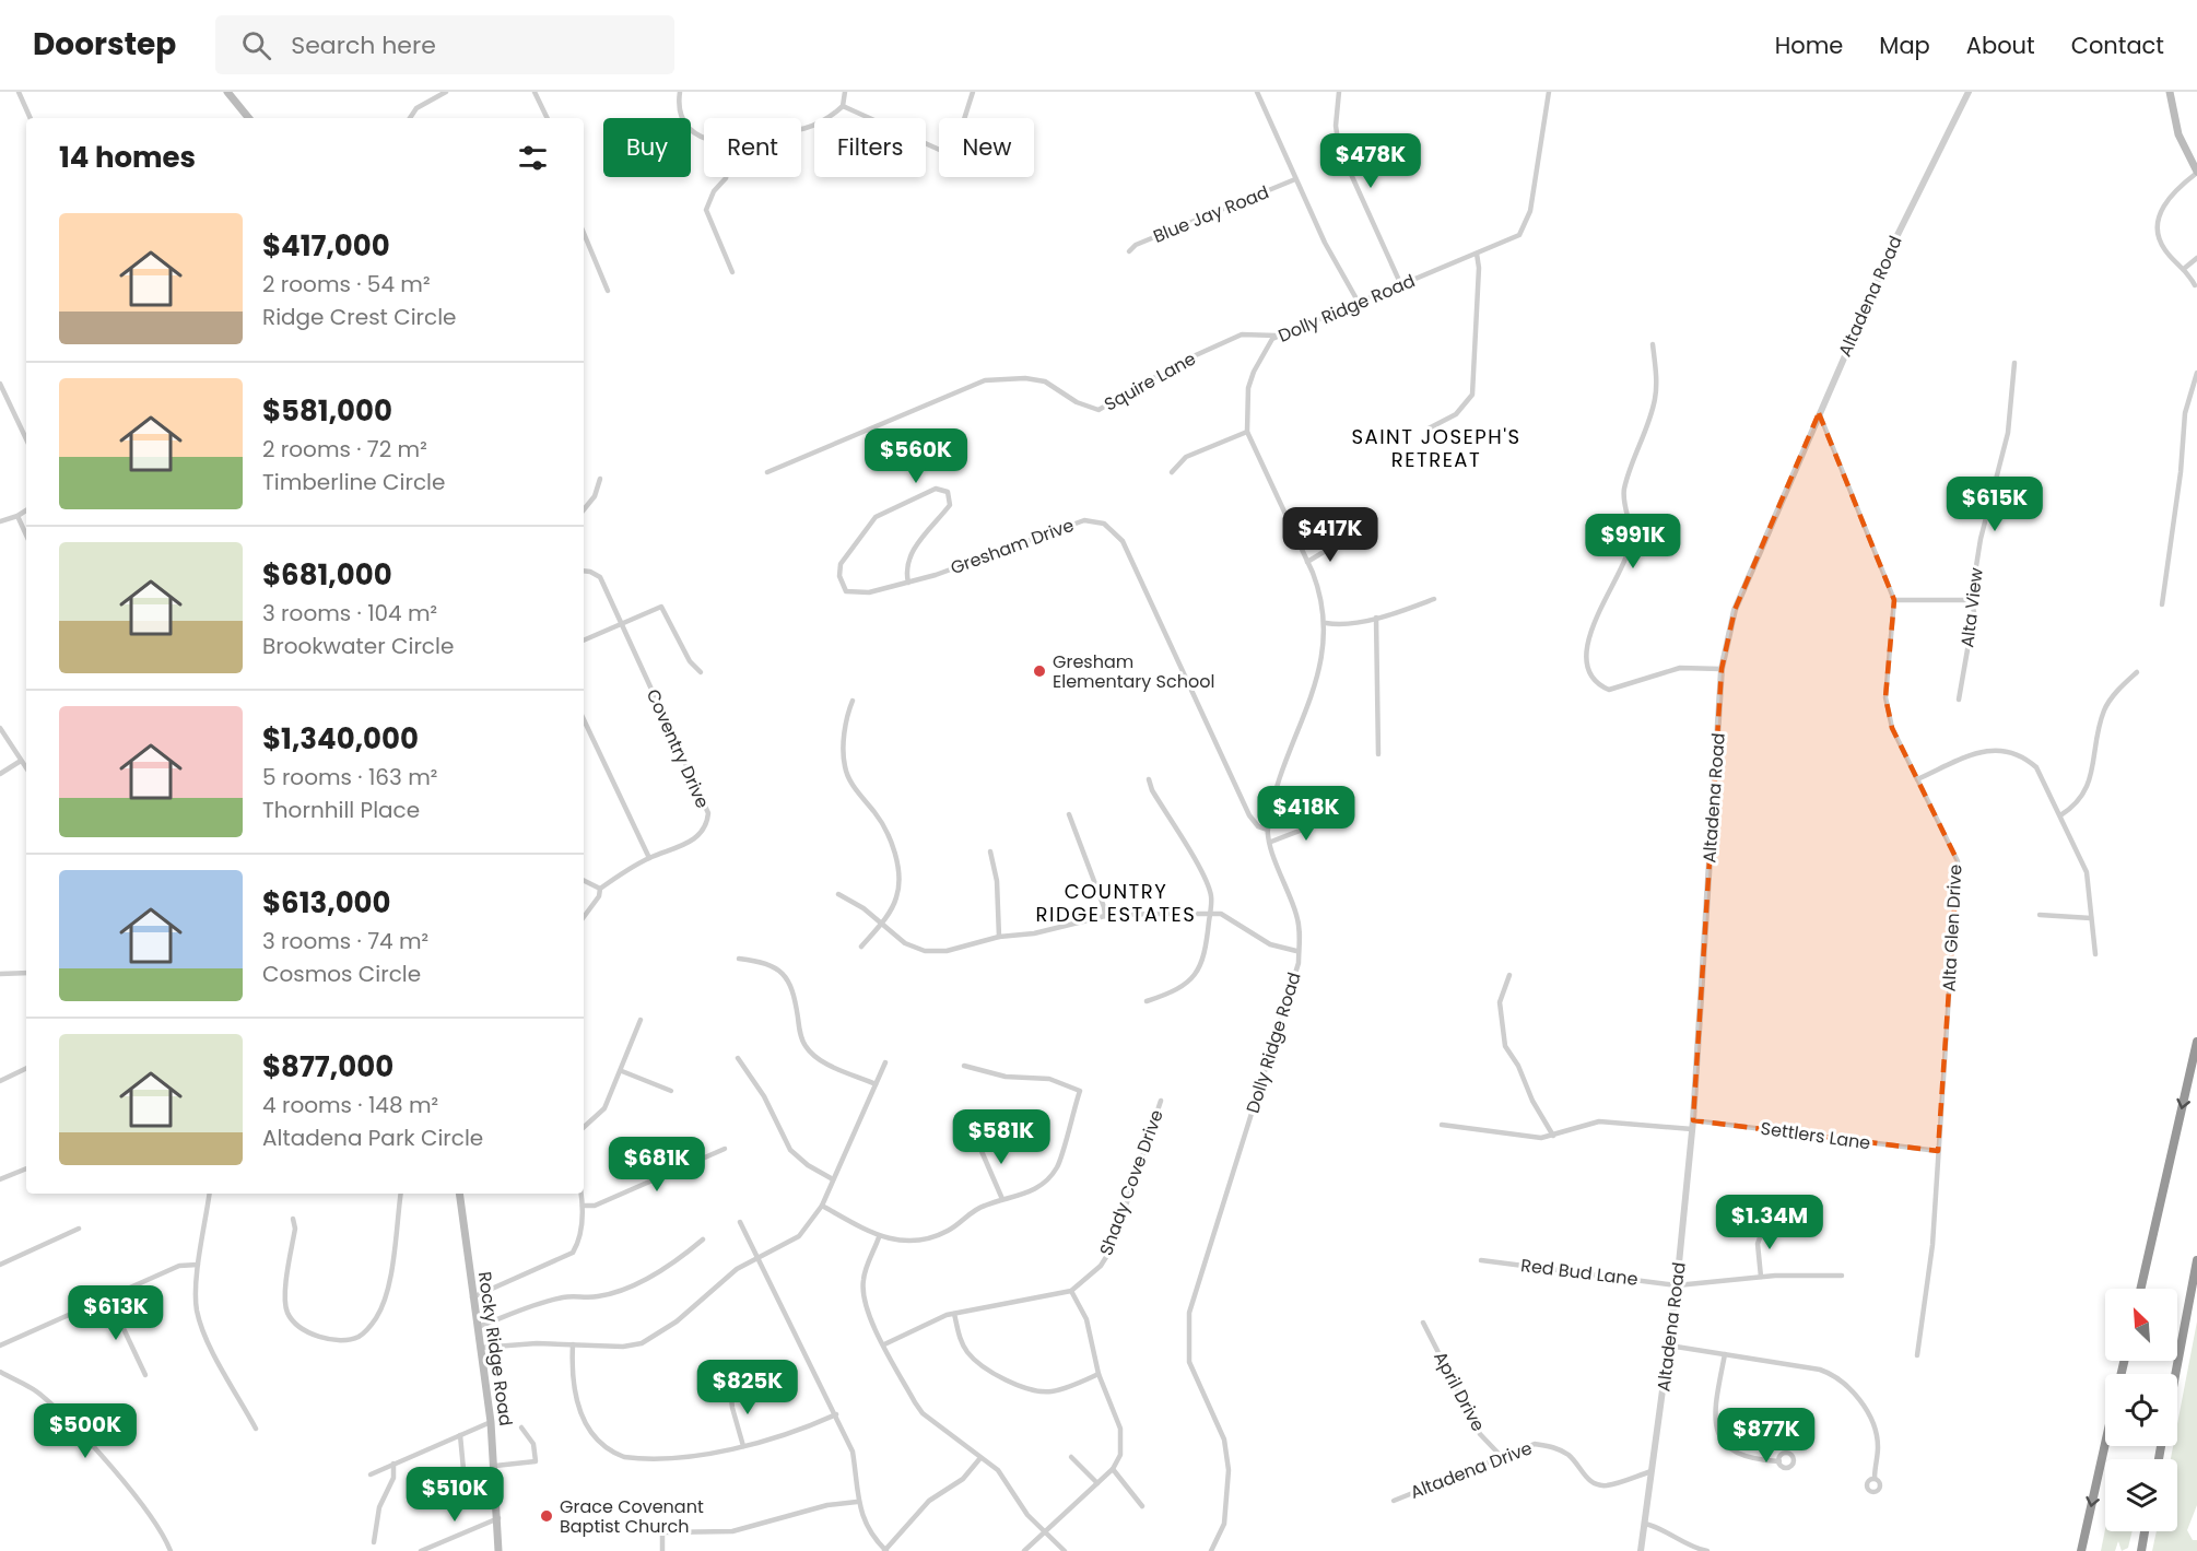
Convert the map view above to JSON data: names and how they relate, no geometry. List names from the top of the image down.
{
  "streets": {
    "main road": ["Rocky Ridge Road"],
    "street": [
      "Blue Jay Road",
      "Altadena Road",
      "Dolly Ridge Road",
      "Squire Lane",
      "Gresham Drive",
      "Alta View",
      "Coventry Drive",
      "Alta Glen Drive",
      "Settlers Lane",
      "Shady Cove Drive",
      "Red Bud Lane",
      "April Drive",
      "Altadena Drive"
    ]
  },
  "crossings": [
    ["Altadena Road", "Alta Glen Drive"],
    ["Altadena Road", "Settlers Lane"],
    ["Altadena Road", "Red Bud Lane"],
    ["Altadena Road", "Altadena Drive"],
    ["Dolly Ridge Road", "Squire Lane"],
    ["Dolly Ridge Road", "Gresham Drive"],
    ["Alta Glen Drive", "Settlers Lane"],
    ["April Drive", "Altadena Drive"]
  ],
  "districts": ["SAINT JOSEPH'S RETREAT", "COUNTRY RIDGE ESTATES"],
  "places": ["Gresham Elementary School", "Grace Covenant Baptist Church"],
  "north": "top left",
  "page": {
    "header": "Doorstep",
    "search": "Search here",
    "nav": [
      "Home",
      "Map",
      "About",
      "Contact"
    ],
    "chip": [
      "Buy",
      "Rent",
      "Filters",
      "New"
    ],
    "heading": "14 homes",
    "price": [
      "$478K",
      "$560K",
      "$615K",
      "$417K",
      "$991K",
      "$418K",
      "$581K",
      "$681K",
      "$1.34M",
      "$613K",
      "$825K",
      "$500K",
      "$877K",
      "$510K"
    ],
    "list": [
      {
        "name": "$417,000",
        "note": "2 rooms · 54 m² · Ridge Crest Circle"
      },
      {
        "name": "$581,000",
        "note": "2 rooms · 72 m² · Timberline Circle"
      },
      {
        "name": "$681,000",
        "note": "3 rooms · 104 m² · Brookwater Circle"
      },
      {
        "name": "$1,340,000",
        "note": "5 rooms · 163 m² · Thornhill Place"
      },
      {
        "name": "$613,000",
        "note": "3 rooms · 74 m² · Cosmos Circle"
      },
      {
        "name": "$877,000",
        "note": "4 rooms · 148 m² · Altadena Park Circle"
      }
    ]
  }
}
